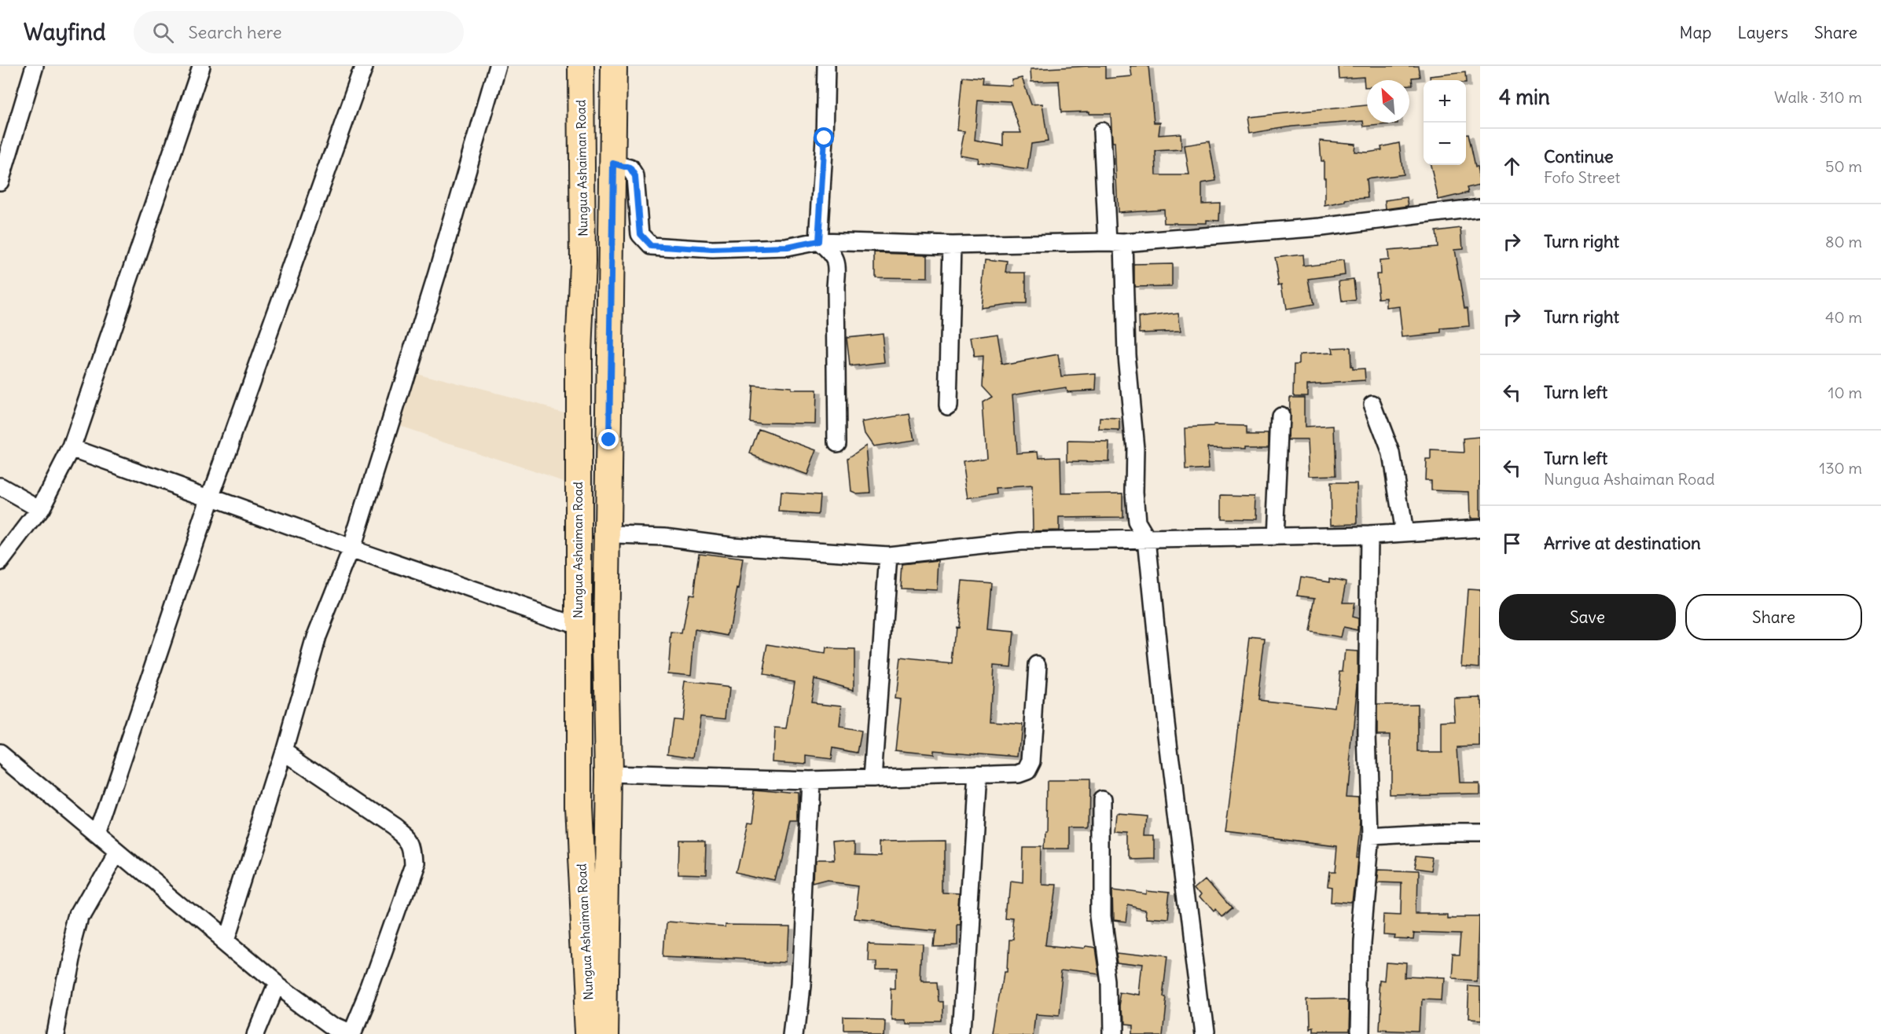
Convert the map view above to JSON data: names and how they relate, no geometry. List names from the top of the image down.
{
  "streets": {
    "main road": ["Nungua Ashaiman Road"]
  },
  "north": "top left",
  "page": {
    "header": "Wayfind",
    "search": "Search here",
    "nav": ["Map", "Layers", "Share"],
    "heading": ["4 min", "Walk · 310 m"],
    "map_buttons": ["+", "−"],
    "list": [
      ["Continue", "Fofo Street", "50 m"],
      ["Turn right", "80 m"],
      ["Turn right", "40 m"],
      ["Turn left", "10 m"],
      ["Turn left", "Nungua Ashaiman Road", "130 m"],
      "Arrive at destination"
    ],
    "buttons": ["Save", "Share"]
  }
}
